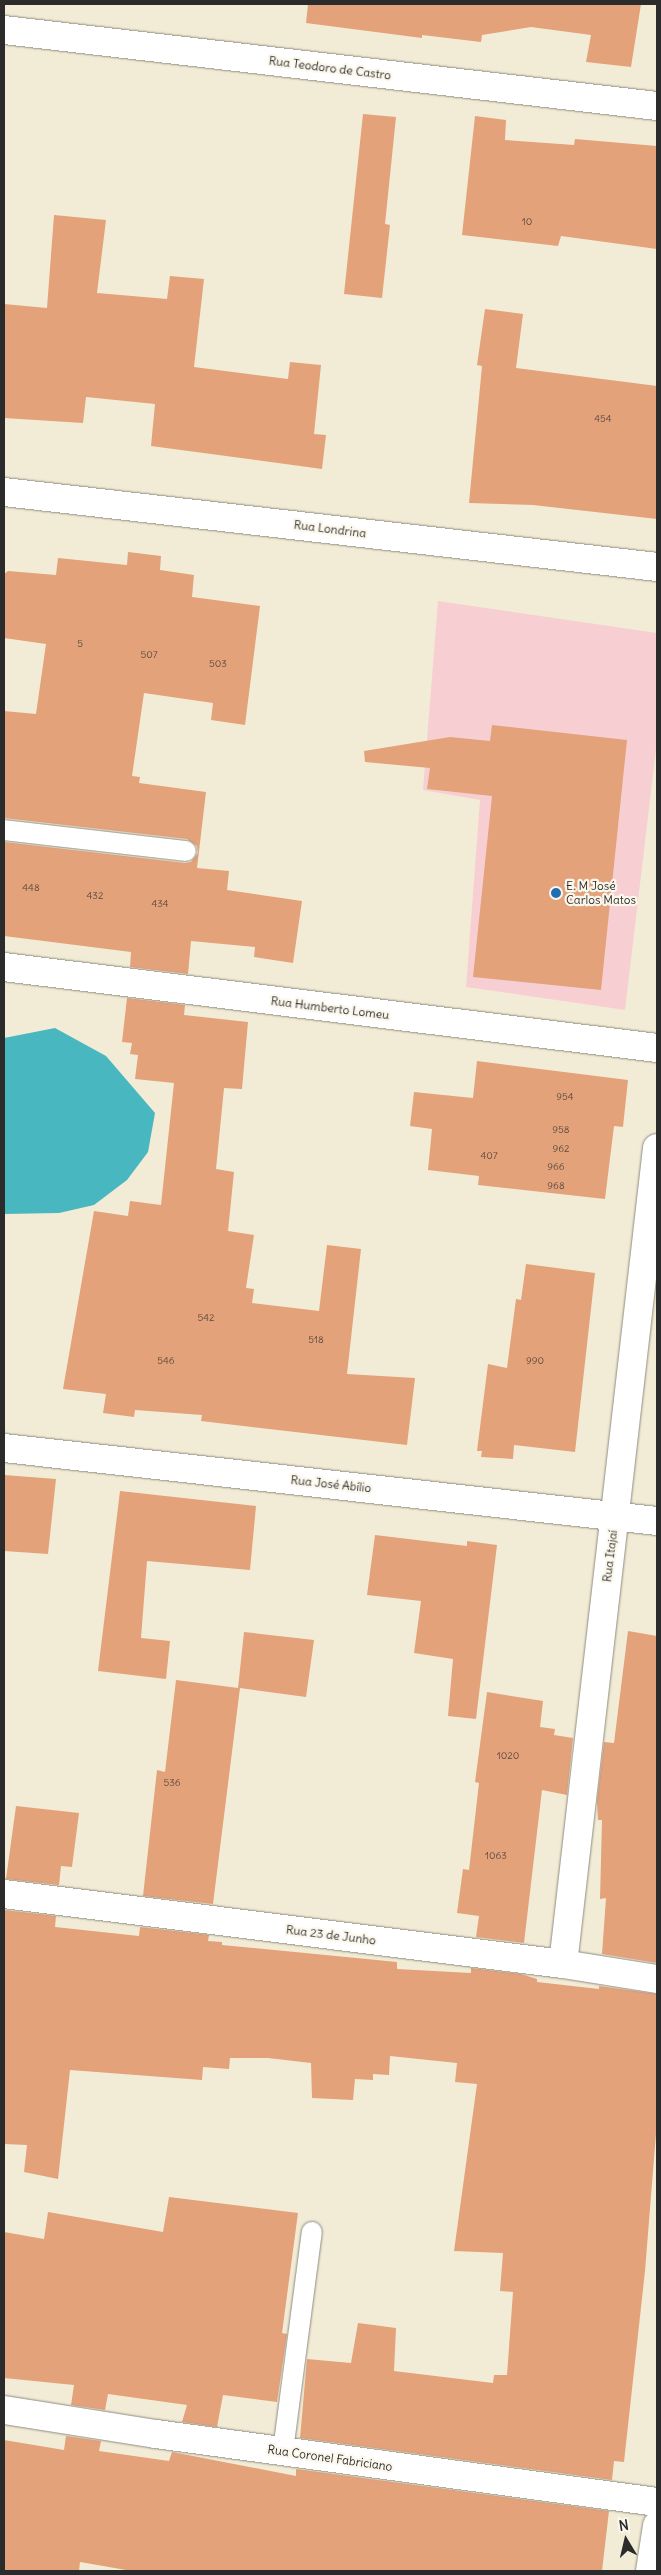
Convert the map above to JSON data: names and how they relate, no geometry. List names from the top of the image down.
{
  "streets": {
    "street": [
      "Rua Teodoro de Castro",
      "Rua Londrina",
      "Rua Humberto Lomeu",
      "Rua José Abílio",
      "Rua Itajaí",
      "Rua 23 de Junho",
      "Rua Coronel Fabriciano"
    ]
  },
  "crossings": [
    ["Rua José Abílio", "Rua Itajaí"],
    ["Rua Itajaí", "Rua 23 de Junho"]
  ],
  "places": ["E. M José Carlos Matos"],
  "house_numbers": [
    "10",
    "454",
    "5",
    "507",
    "503",
    "448",
    "432",
    "434",
    "954",
    "958",
    "962",
    "407",
    "966",
    "968",
    "542",
    "518",
    "546",
    "990",
    "1020",
    "536",
    "1063"
  ],
  "north": "top"
}
